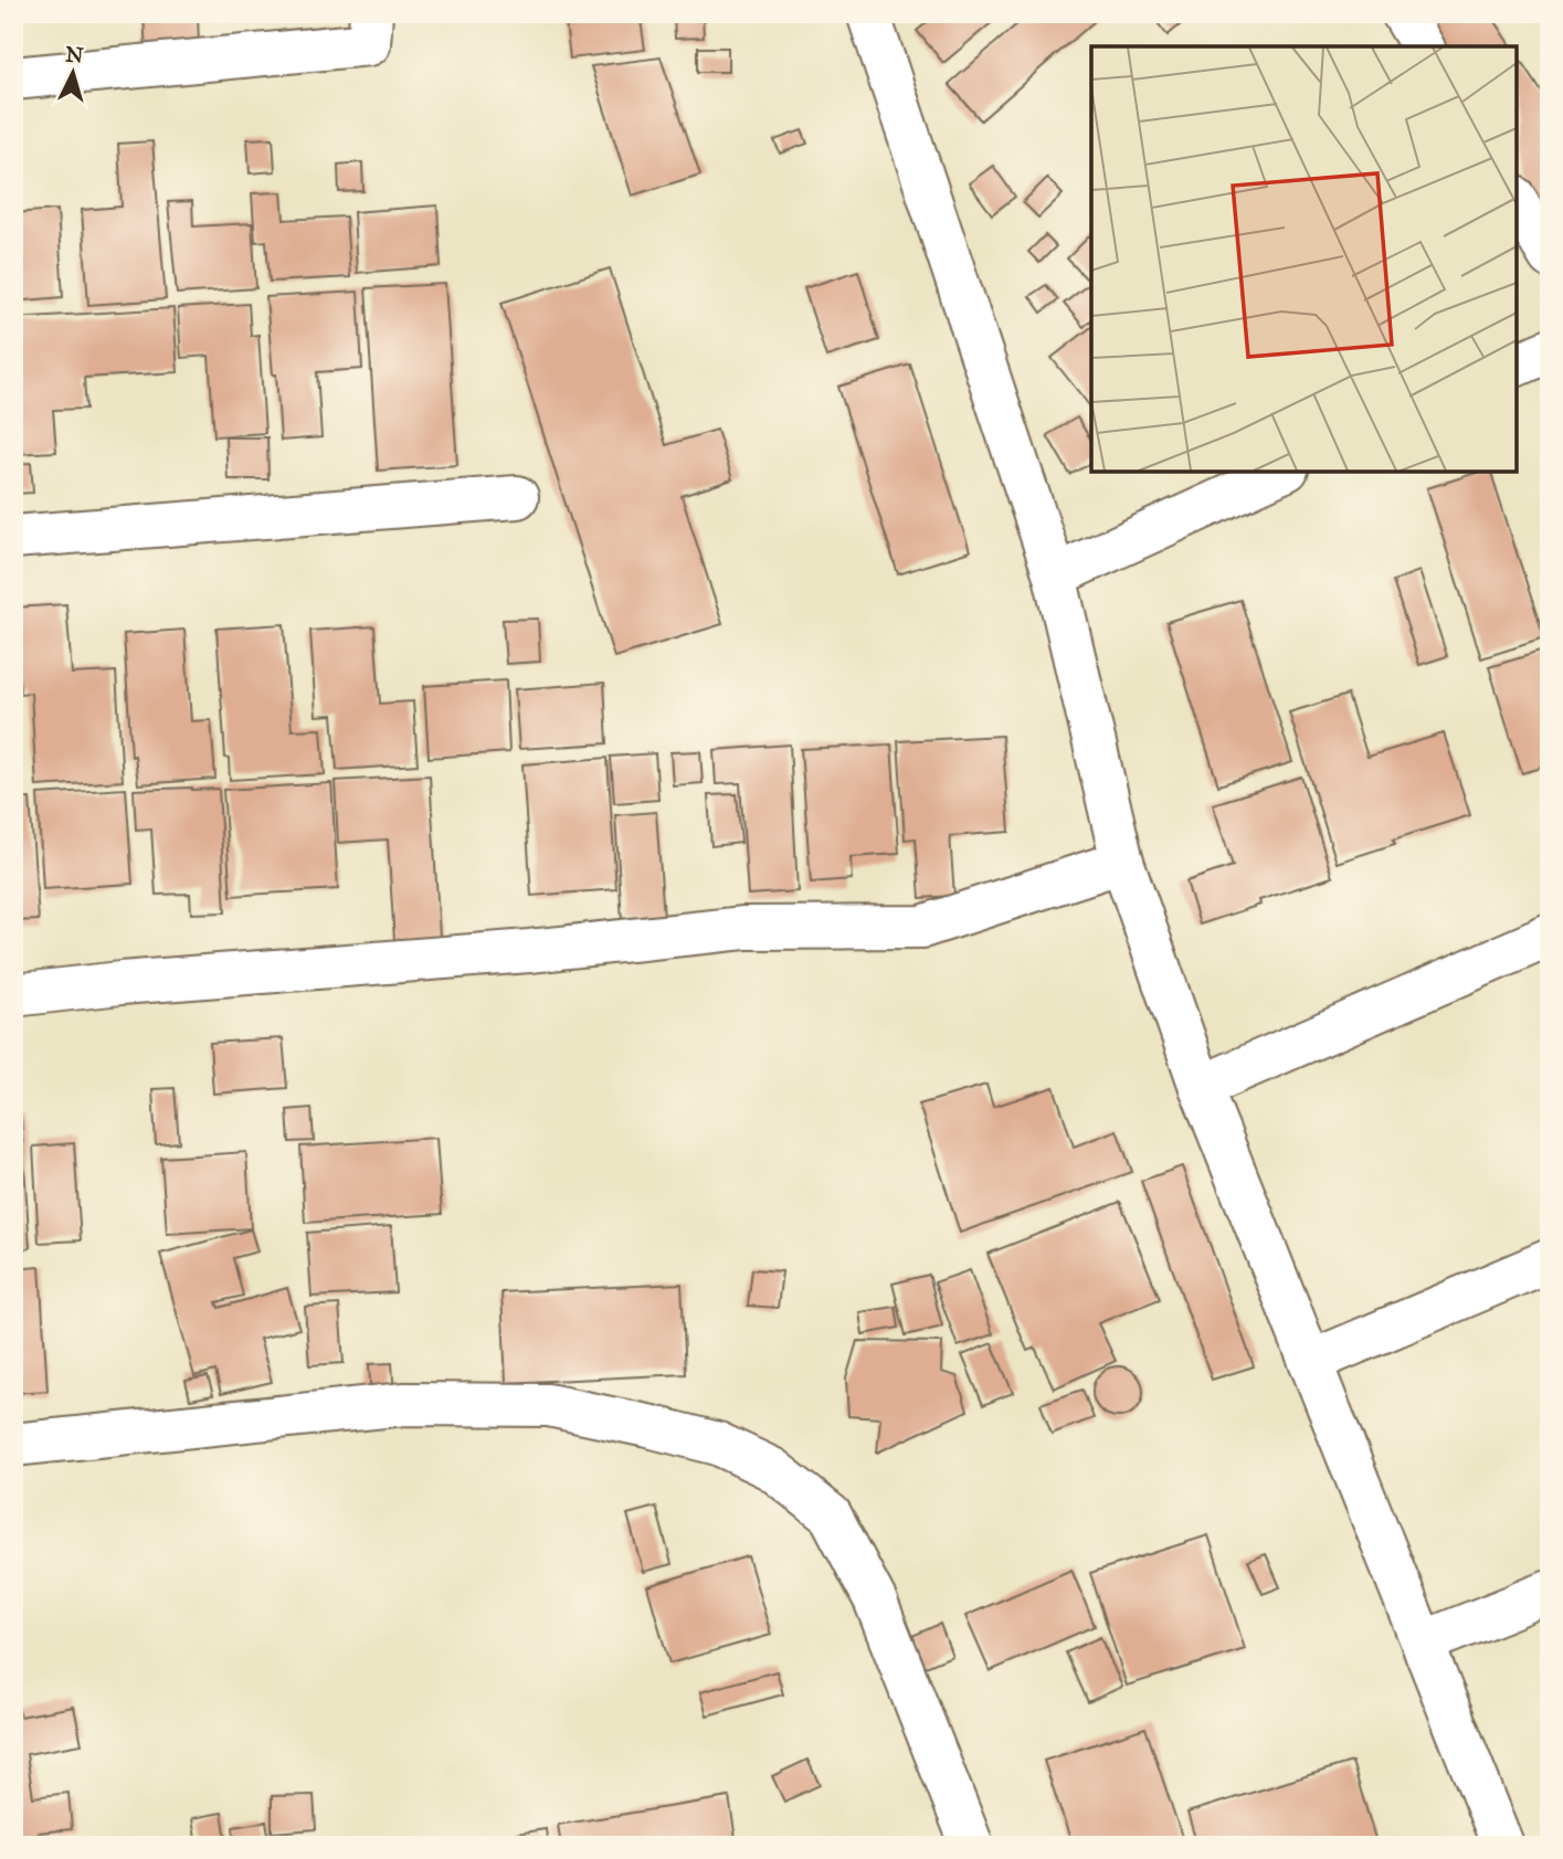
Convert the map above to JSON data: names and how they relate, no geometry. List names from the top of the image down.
{
  "north": "top"
}
